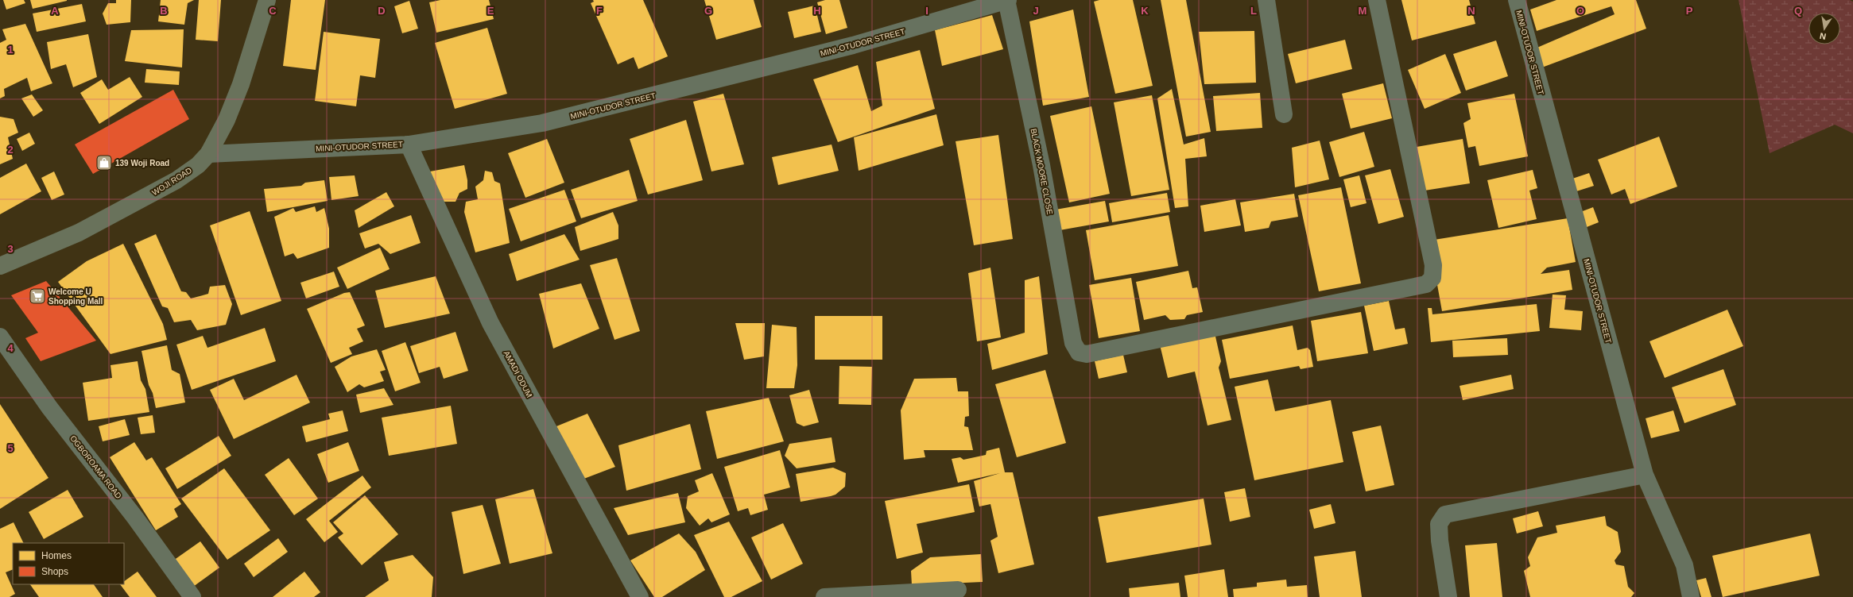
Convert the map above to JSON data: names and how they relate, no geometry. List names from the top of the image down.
{
  "streets": {
    "main road": ["WOJI ROAD"],
    "street": [
      "MINI-OTUDOR STREET",
      "BLACK MOORE CLOSE",
      "AMADI ODUM",
      "OGBOROAMA ROAD"
    ]
  },
  "crossings": [
    ["MINI-OTUDOR STREET", "BLACK MOORE CLOSE"],
    ["MINI-OTUDOR STREET", "WOJI ROAD"],
    ["MINI-OTUDOR STREET", "AMADI ODUM"]
  ],
  "places": {
    "shop": ["139 Woji Road"],
    "supermarket": ["Welcome U Shopping Mall"]
  },
  "legend": ["Homes", "Shops"],
  "north": "bottom",
  "grid": {
    "columns": [
      "A",
      "B",
      "C",
      "D",
      "E",
      "F",
      "G",
      "H",
      "I",
      "J",
      "K",
      "L",
      "M",
      "N",
      "O",
      "P",
      "Q"
    ],
    "rows": [
      "1",
      "2",
      "3",
      "4",
      "5"
    ]
  }
}
